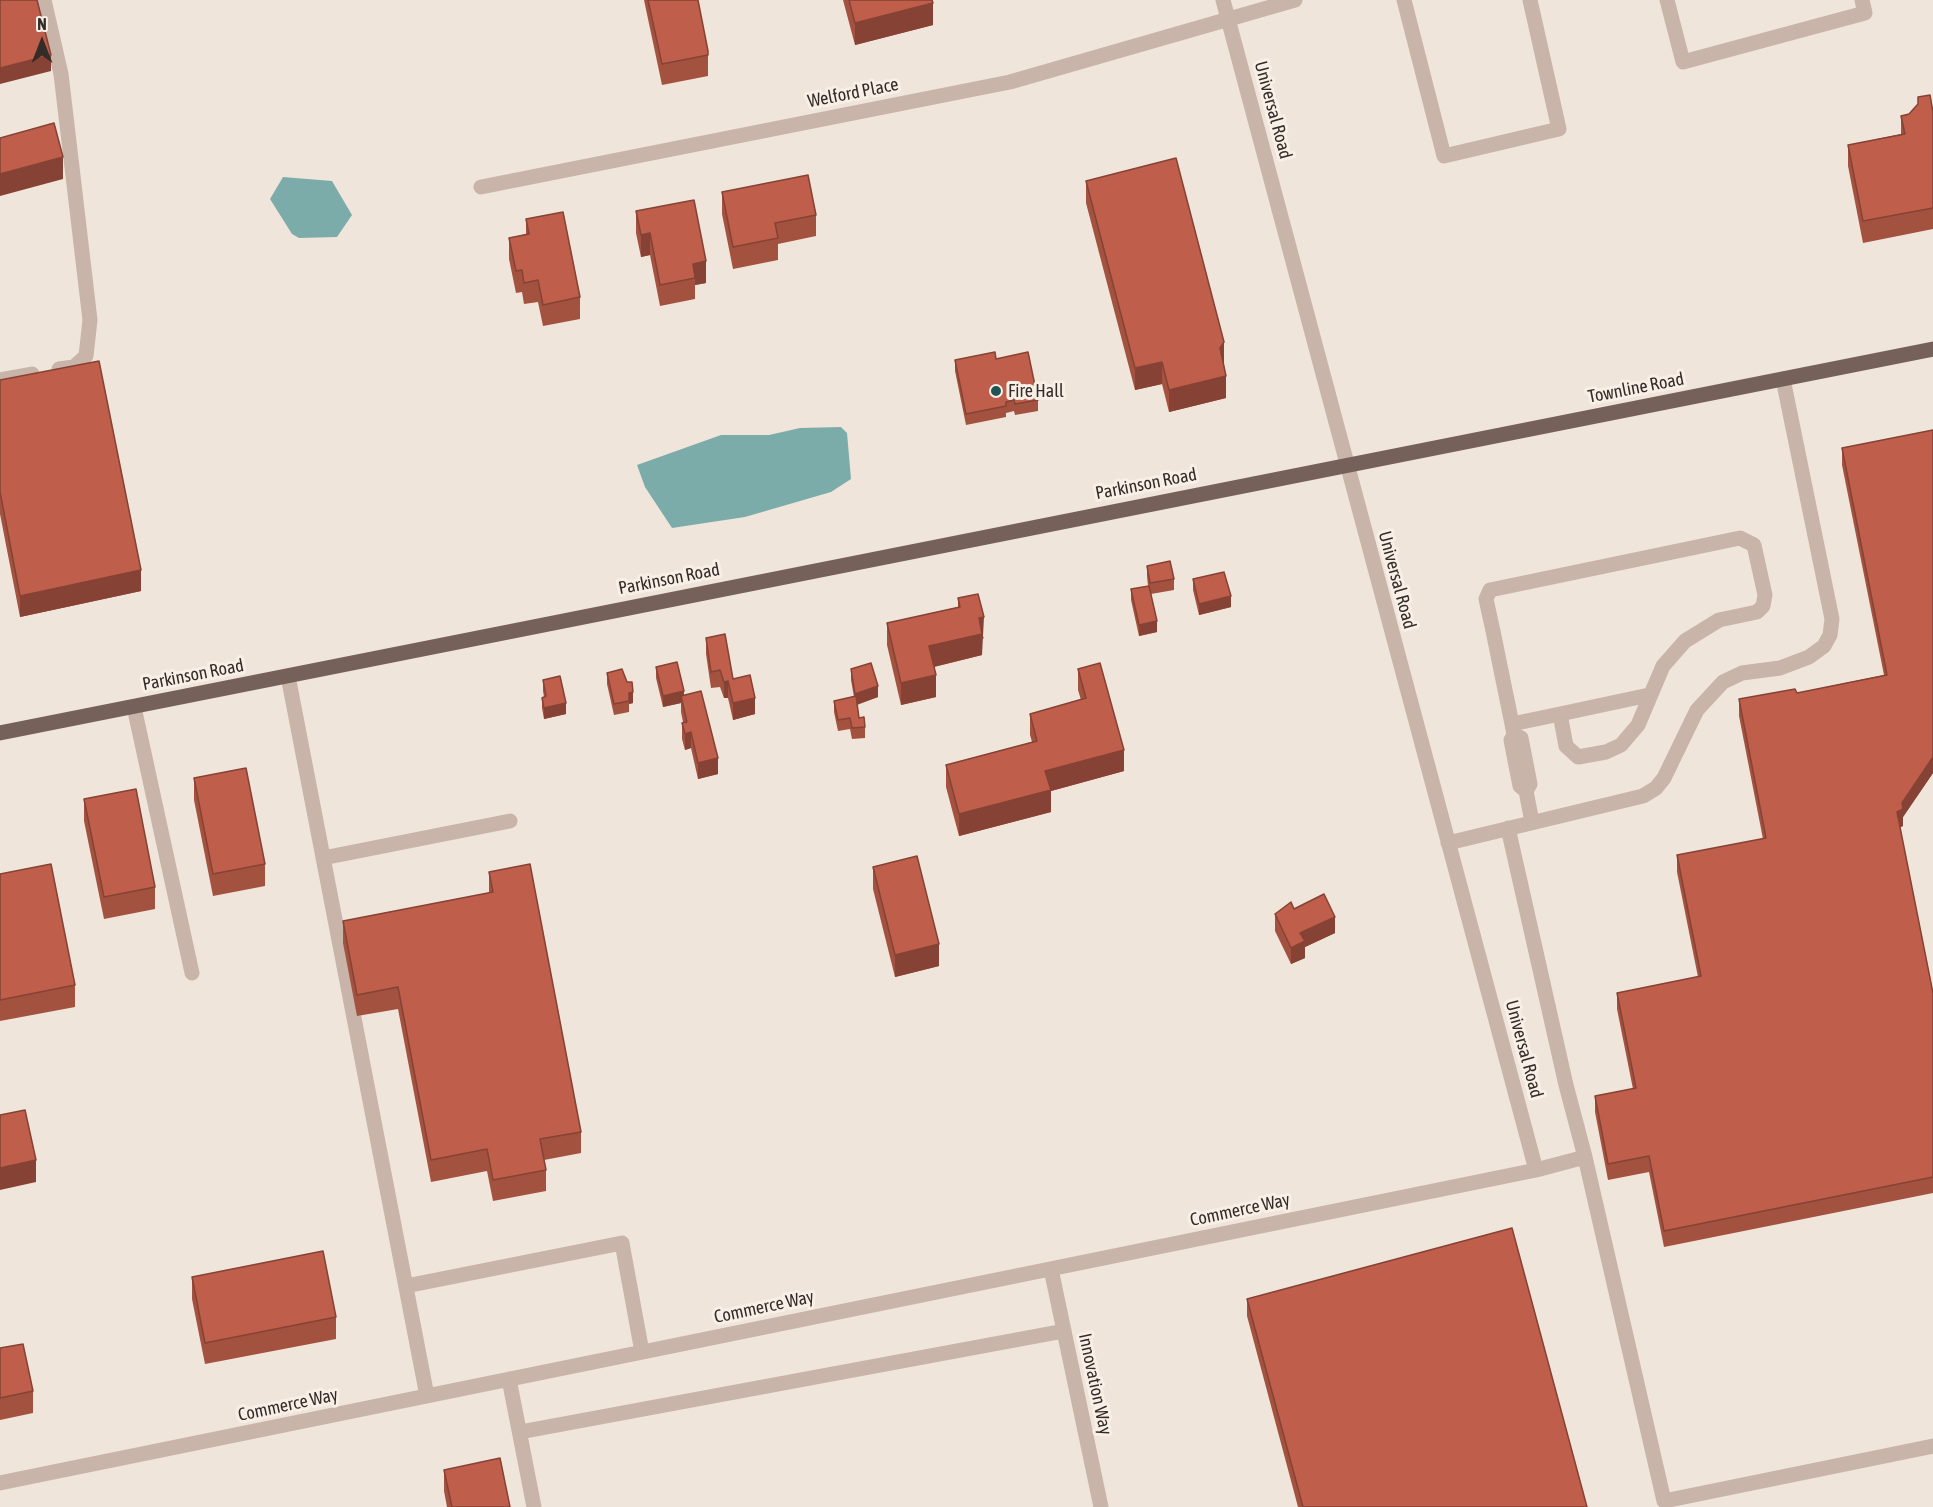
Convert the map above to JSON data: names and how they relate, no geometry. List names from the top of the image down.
{
  "streets": {
    "main road": ["Townline Road", "Parkinson Road"],
    "street": [
      "Welford Place",
      "Universal Road",
      "Commerce Way",
      "Innovation Way"
    ]
  },
  "crossings": [
    ["Welford Place", "Universal Road"],
    ["Universal Road", "Townline Road"],
    ["Universal Road", "Parkinson Road"],
    ["Universal Road", "Commerce Way"],
    ["Townline Road", "Parkinson Road"],
    ["Commerce Way", "Innovation Way"]
  ],
  "places": ["Fire Hall"],
  "north": "top"
}
